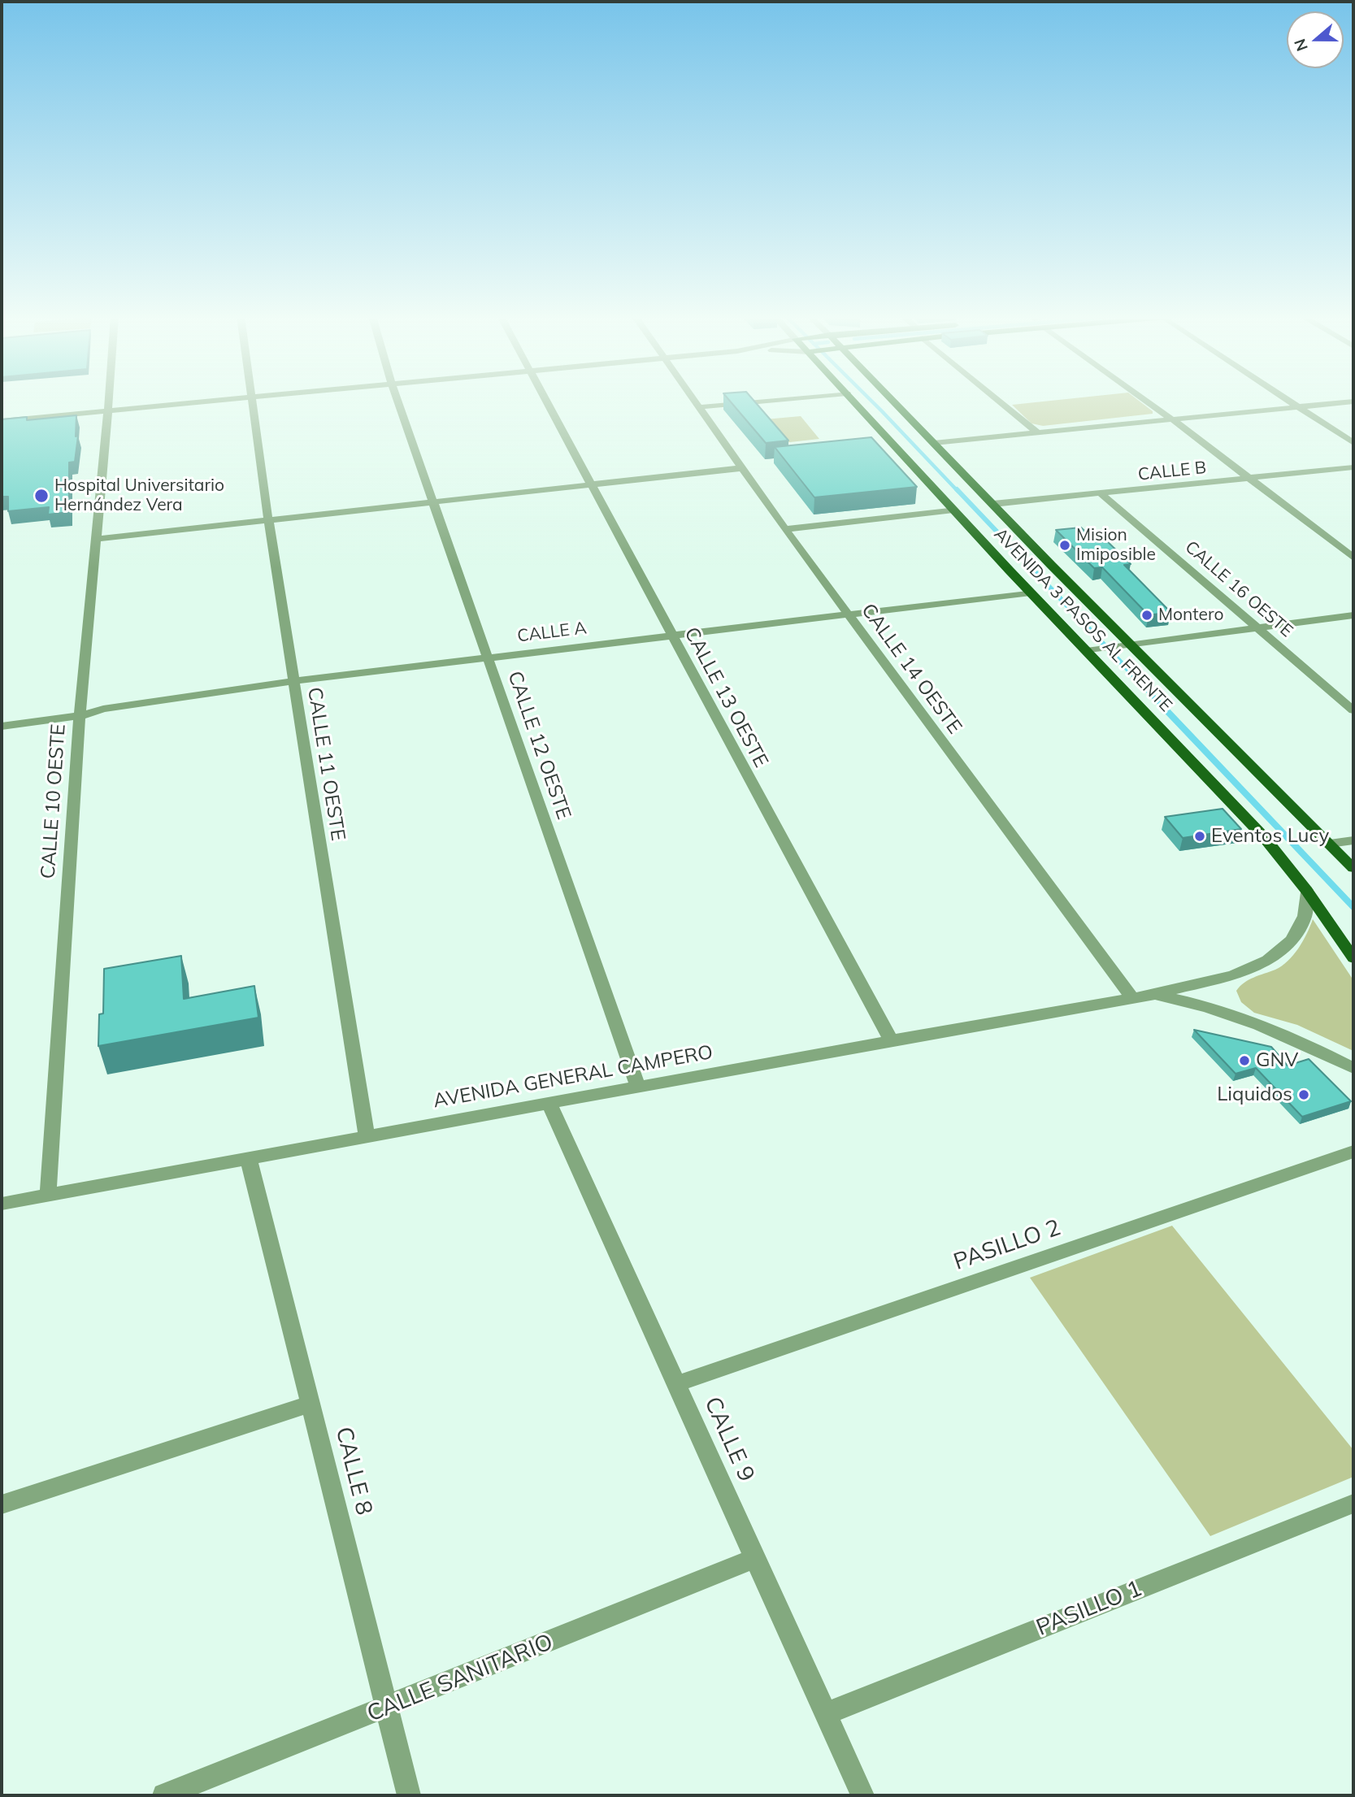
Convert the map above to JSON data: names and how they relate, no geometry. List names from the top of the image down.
{
  "streets": {
    "main road": ["AVENIDA 3 PASOS AL FRENTE"],
    "street": [
      "CALLE B",
      "CALLE 16 OESTE",
      "CALLE A",
      "CALLE 14 OESTE",
      "CALLE 13 OESTE",
      "CALLE 12 OESTE",
      "CALLE 11 OESTE",
      "CALLE 10 OESTE",
      "AVENIDA GENERAL CAMPERO",
      "PASILLO 2",
      "CALLE 9",
      "CALLE 8",
      "PASILLO 1",
      "CALLE SANITARIO"
    ]
  },
  "crossings": [
    ["CALLE B", "CALLE 16 OESTE"],
    ["CALLE B", "AVENIDA 3 PASOS AL FRENTE"],
    ["AVENIDA 3 PASOS AL FRENTE", "CALLE A"],
    ["AVENIDA 3 PASOS AL FRENTE", "AVENIDA GENERAL CAMPERO"],
    ["CALLE A", "CALLE 14 OESTE"],
    ["CALLE A", "CALLE 13 OESTE"],
    ["CALLE A", "CALLE 12 OESTE"],
    ["CALLE A", "CALLE 11 OESTE"],
    ["CALLE A", "CALLE 10 OESTE"],
    ["CALLE 14 OESTE", "AVENIDA GENERAL CAMPERO"],
    ["CALLE 13 OESTE", "AVENIDA GENERAL CAMPERO"],
    ["CALLE 12 OESTE", "AVENIDA GENERAL CAMPERO"],
    ["CALLE 11 OESTE", "AVENIDA GENERAL CAMPERO"],
    ["CALLE 10 OESTE", "AVENIDA GENERAL CAMPERO"],
    ["AVENIDA GENERAL CAMPERO", "CALLE 9"],
    ["AVENIDA GENERAL CAMPERO", "CALLE 8"],
    ["PASILLO 2", "CALLE 9"],
    ["CALLE 9", "PASILLO 1"],
    ["CALLE 9", "CALLE SANITARIO"],
    ["CALLE 8", "CALLE SANITARIO"]
  ],
  "places": [
    "Hospital Universitario Hernández Vera",
    "Mision Imiposible",
    "Montero",
    "Eventos Lucy",
    "GNV",
    "Liquidos"
  ],
  "north": "left"
}
